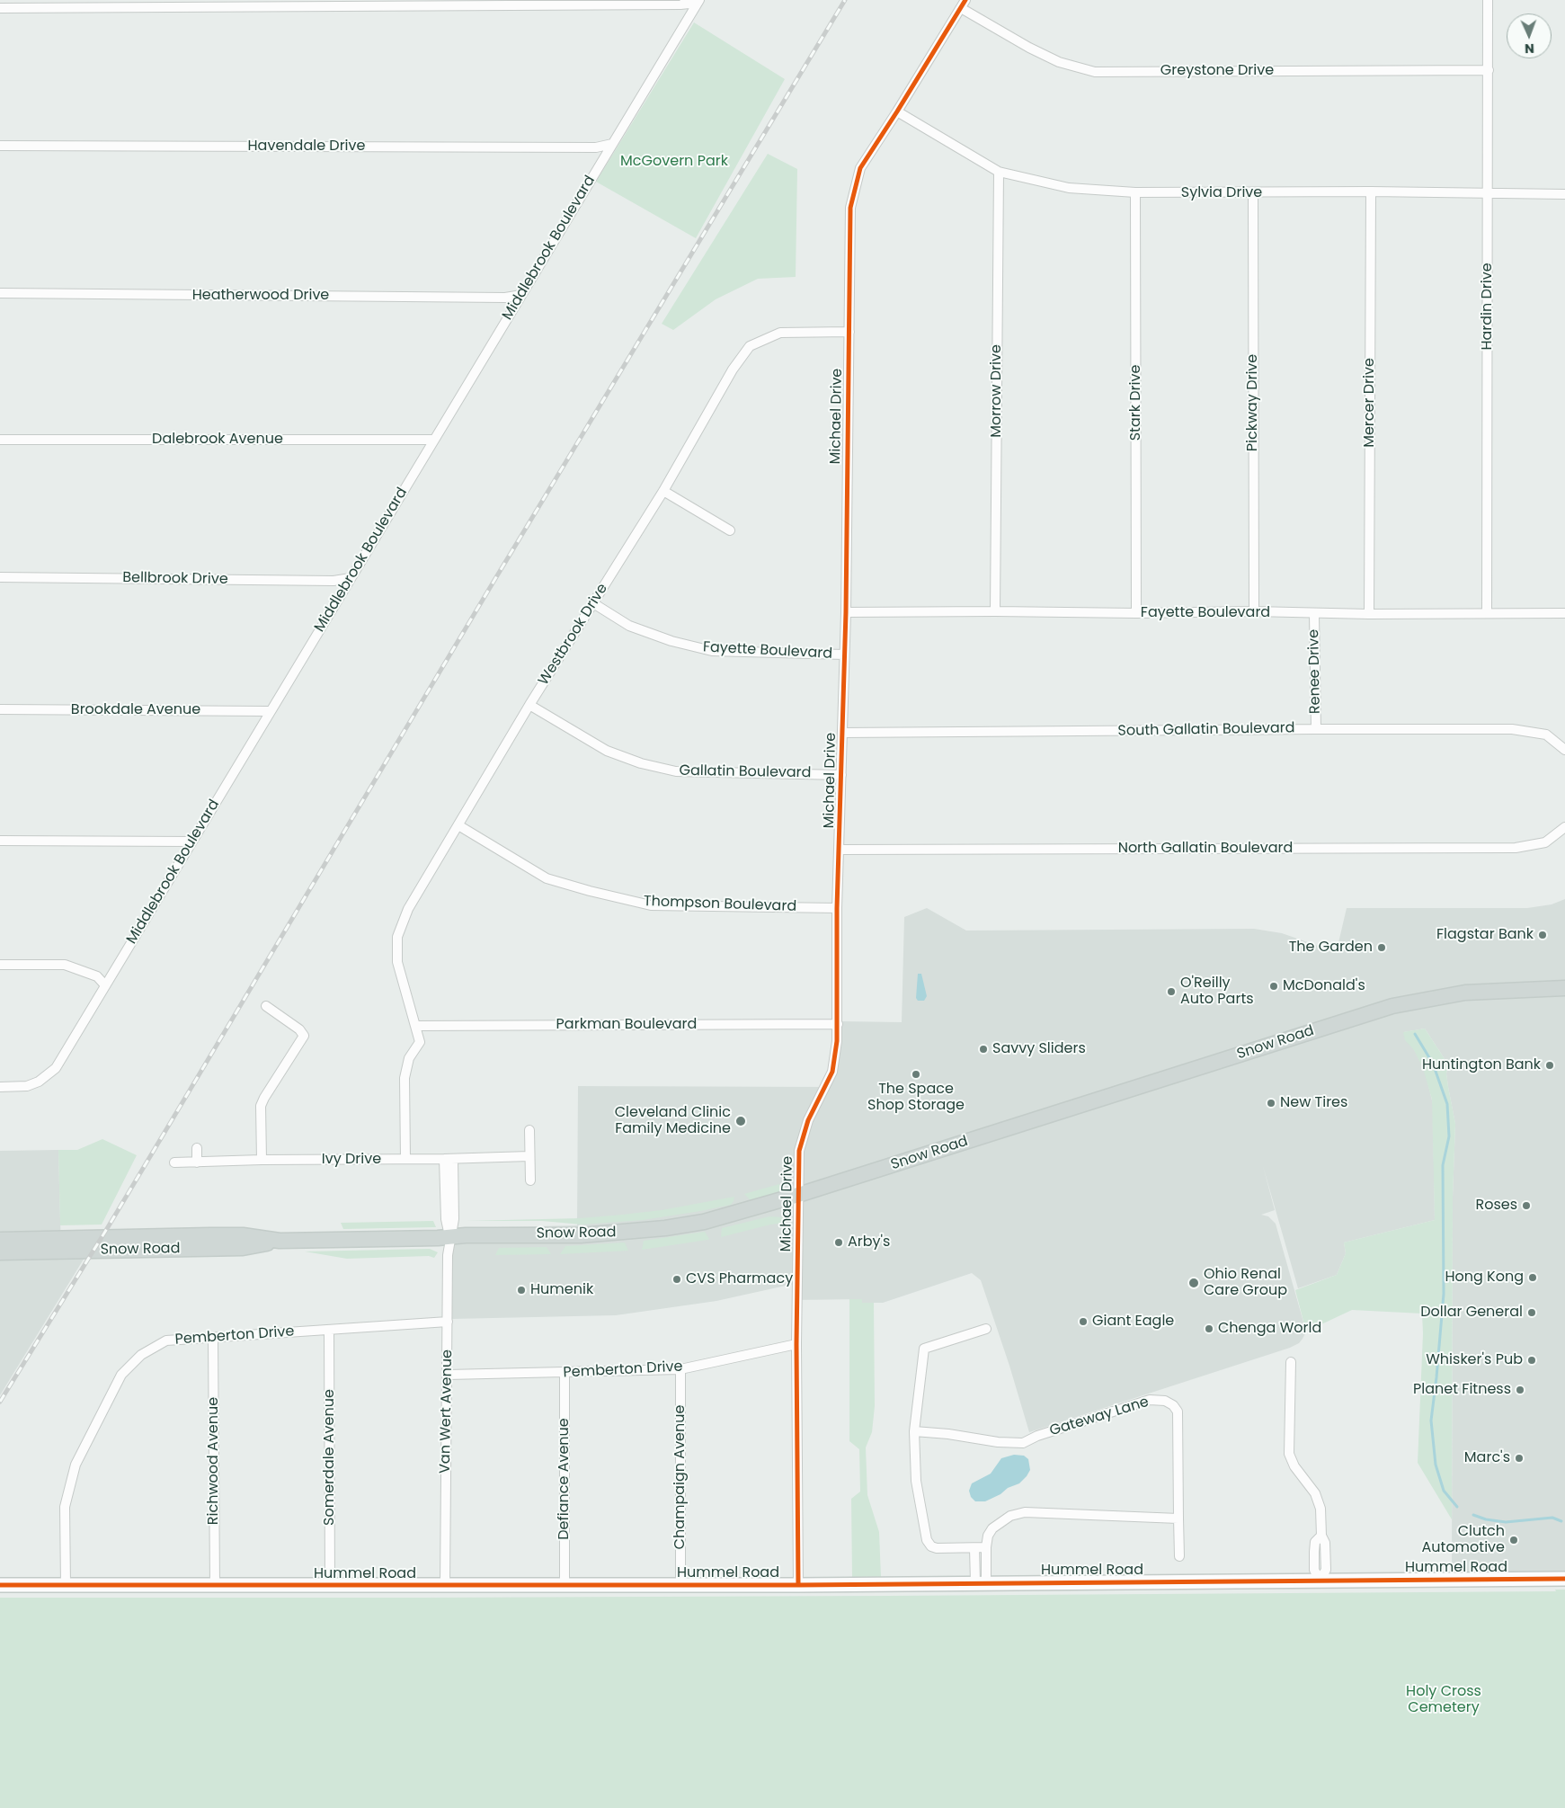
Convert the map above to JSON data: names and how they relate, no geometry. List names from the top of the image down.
{
  "streets": {
    "main road": ["Snow Road"],
    "street": [
      "Greystone Drive",
      "Havendale Drive",
      "Sylvia Drive",
      "Middlebrook Boulevard",
      "Heatherwood Drive",
      "Hardin Drive",
      "Morrow Drive",
      "Stark Drive",
      "Pickway Drive",
      "Mercer Drive",
      "Michael Drive",
      "Dalebrook Avenue",
      "Bellbrook Drive",
      "Fayette Boulevard",
      "Westbrook Drive",
      "Renee Drive",
      "Brookdale Avenue",
      "South Gallatin Boulevard",
      "Gallatin Boulevard",
      "North Gallatin Boulevard",
      "Thompson Boulevard",
      "Parkman Boulevard",
      "Ivy Drive",
      "Pemberton Drive",
      "Van Wert Avenue",
      "Gateway Lane",
      "Somerdale Avenue",
      "Richwood Avenue",
      "Champaign Avenue",
      "Defiance Avenue",
      "Hummel Road"
    ]
  },
  "crossings": [
    ["Greystone Drive", "Hardin Drive"],
    ["Greystone Drive", "Michael Drive"],
    ["Havendale Drive", "Middlebrook Boulevard"],
    ["Sylvia Drive", "Hardin Drive"],
    ["Sylvia Drive", "Morrow Drive"],
    ["Sylvia Drive", "Stark Drive"],
    ["Sylvia Drive", "Pickway Drive"],
    ["Sylvia Drive", "Mercer Drive"],
    ["Sylvia Drive", "Michael Drive"],
    ["Middlebrook Boulevard", "Heatherwood Drive"],
    ["Middlebrook Boulevard", "Dalebrook Avenue"],
    ["Middlebrook Boulevard", "Bellbrook Drive"],
    ["Middlebrook Boulevard", "Brookdale Avenue"],
    ["Hardin Drive", "Fayette Boulevard"],
    ["Morrow Drive", "Fayette Boulevard"],
    ["Stark Drive", "Fayette Boulevard"],
    ["Pickway Drive", "Fayette Boulevard"],
    ["Mercer Drive", "Fayette Boulevard"],
    ["Michael Drive", "Fayette Boulevard"],
    ["Michael Drive", "Westbrook Drive"],
    ["Michael Drive", "South Gallatin Boulevard"],
    ["Michael Drive", "Gallatin Boulevard"],
    ["Michael Drive", "North Gallatin Boulevard"],
    ["Michael Drive", "Thompson Boulevard"],
    ["Michael Drive", "Parkman Boulevard"],
    ["Michael Drive", "Snow Road"],
    ["Michael Drive", "Pemberton Drive"],
    ["Michael Drive", "Hummel Road"],
    ["Fayette Boulevard", "Westbrook Drive"],
    ["Fayette Boulevard", "Renee Drive"],
    ["Westbrook Drive", "Gallatin Boulevard"],
    ["Westbrook Drive", "Thompson Boulevard"],
    ["Westbrook Drive", "Parkman Boulevard"],
    ["Westbrook Drive", "Ivy Drive"],
    ["Renee Drive", "South Gallatin Boulevard"],
    ["Snow Road", "Van Wert Avenue"],
    ["Ivy Drive", "Van Wert Avenue"],
    ["Pemberton Drive", "Van Wert Avenue"],
    ["Pemberton Drive", "Somerdale Avenue"],
    ["Pemberton Drive", "Richwood Avenue"],
    ["Pemberton Drive", "Champaign Avenue"],
    ["Pemberton Drive", "Defiance Avenue"],
    ["Pemberton Drive", "Hummel Road"],
    ["Van Wert Avenue", "Hummel Road"],
    ["Somerdale Avenue", "Hummel Road"],
    ["Richwood Avenue", "Hummel Road"],
    ["Champaign Avenue", "Hummel Road"],
    ["Defiance Avenue", "Hummel Road"]
  ],
  "parks": ["McGovern Park", "Holy Cross Cemetery"],
  "places": [
    "Flagstar Bank",
    "The Garden",
    "McDonald's",
    "O'Reilly Auto Parts",
    "Savvy Sliders",
    "Huntington Bank",
    "The Space Shop Storage",
    "New Tires",
    "Cleveland Clinic Family Medicine",
    "Roses",
    "Arby's",
    "Hong Kong",
    "CVS Pharmacy",
    "Ohio Renal Care Group",
    "Humenik",
    "Dollar General",
    "Giant Eagle",
    "Chenga World",
    "Whisker's Pub",
    "Planet Fitness",
    "Marc's",
    "Clutch Automotive"
  ],
  "north": "bottom"
}
